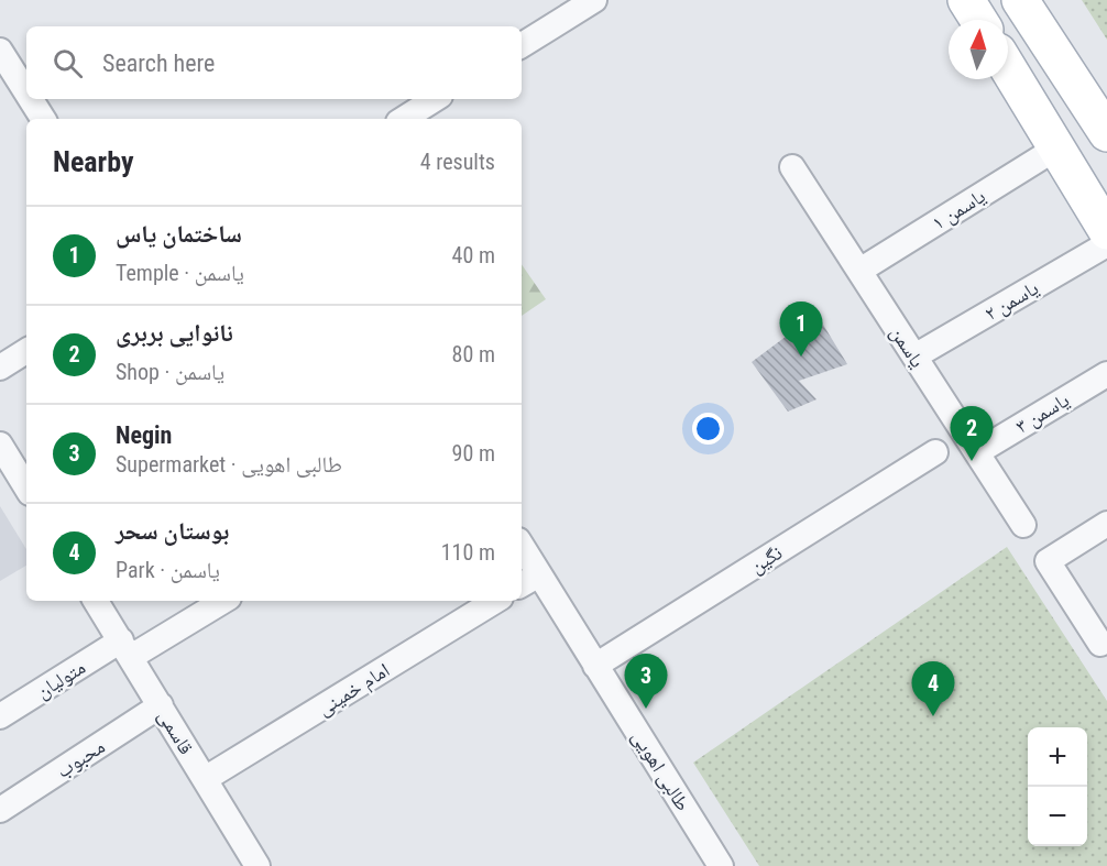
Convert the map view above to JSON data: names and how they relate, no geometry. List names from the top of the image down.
{
  "streets": {
    "street": [
      "یاسمن ۱",
      "یاسمن ۲",
      "یاسمن",
      "یاسمن ۳",
      "نگین",
      "متولیان",
      "امام خمینی",
      "قاسمی",
      "محبوب",
      "طالبی اهویی"
    ]
  },
  "crossings": [
    ["یاسمن ۱", "یاسمن"],
    ["یاسمن ۲", "یاسمن"],
    ["یاسمن", "یاسمن ۳"],
    ["نگین", "طالبی اهویی"],
    ["متولیان", "قاسمی"],
    ["امام خمینی", "قاسمی"],
    ["قاسمی", "محبوب"]
  ],
  "north": "top",
  "page": {
    "search": "Search here",
    "heading": ["Nearby", "4 results"],
    "list": [
      {
        "mark": "1",
        "name": "ساختمان یاس",
        "note": "Temple · یاسمن",
        "value": "40 m"
      },
      {
        "mark": "2",
        "name": "نانوایی بربری",
        "note": "Shop · یاسمن",
        "value": "80 m"
      },
      {
        "mark": "3",
        "name": "Negin",
        "note": "Supermarket · طالبی اهویی",
        "value": "90 m"
      },
      {
        "mark": "4",
        "name": "بوستان سحر",
        "note": "Park · یاسمن",
        "value": "110 m"
      }
    ],
    "pins": [
      "1",
      "2",
      "3",
      "4"
    ],
    "map_buttons": ["+", "−"]
  }
}
